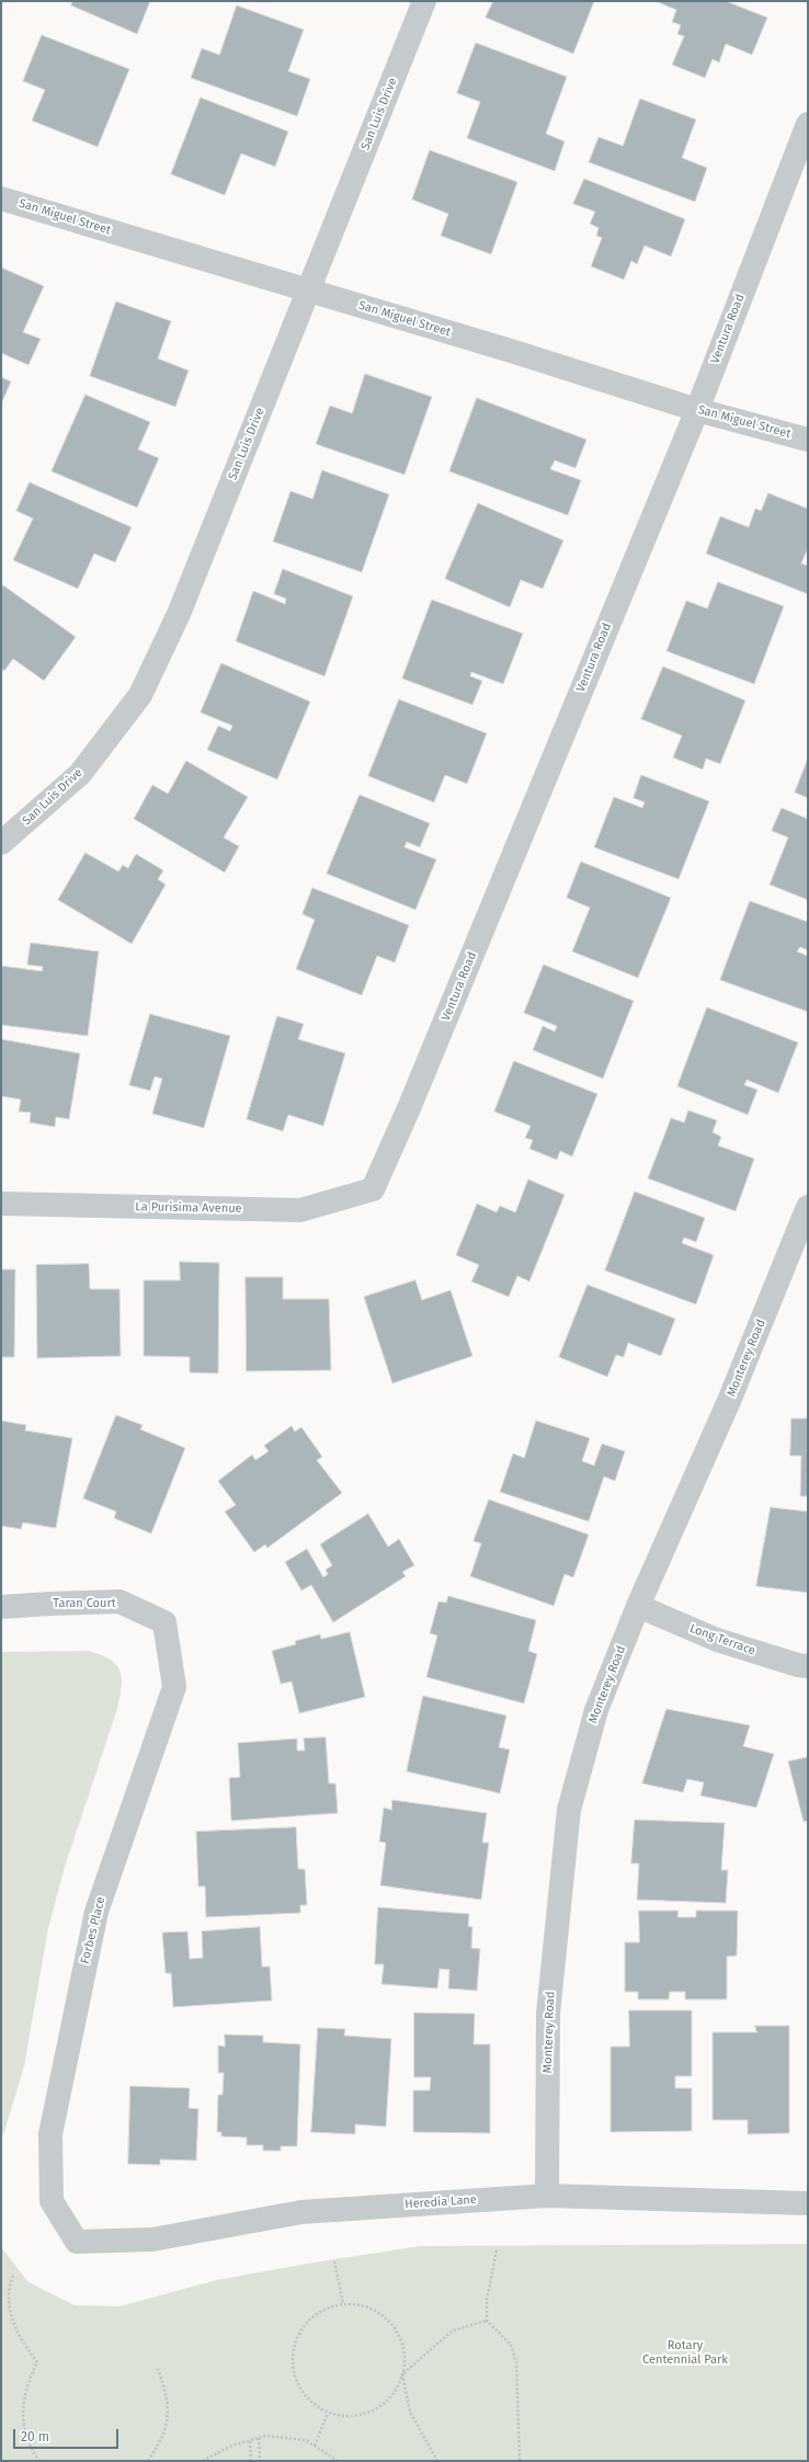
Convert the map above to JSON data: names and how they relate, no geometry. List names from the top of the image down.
{
  "streets": {
    "street": [
      "San Luis Drive",
      "San Miguel Street",
      "Ventura Road",
      "La Purisima Avenue",
      "Monterey Road",
      "Taran Court",
      "Long Terrace",
      "Forbes Place",
      "Heredia Lane"
    ]
  },
  "crossings": [
    ["San Luis Drive", "San Miguel Street"],
    ["San Miguel Street", "Ventura Road"],
    ["Ventura Road", "La Purisima Avenue"],
    ["Monterey Road", "Long Terrace"],
    ["Monterey Road", "Heredia Lane"],
    ["Taran Court", "Forbes Place"],
    ["Forbes Place", "Heredia Lane"]
  ],
  "parks": ["Rotary Centennial Park"],
  "scale_bar": "20 m"
}
